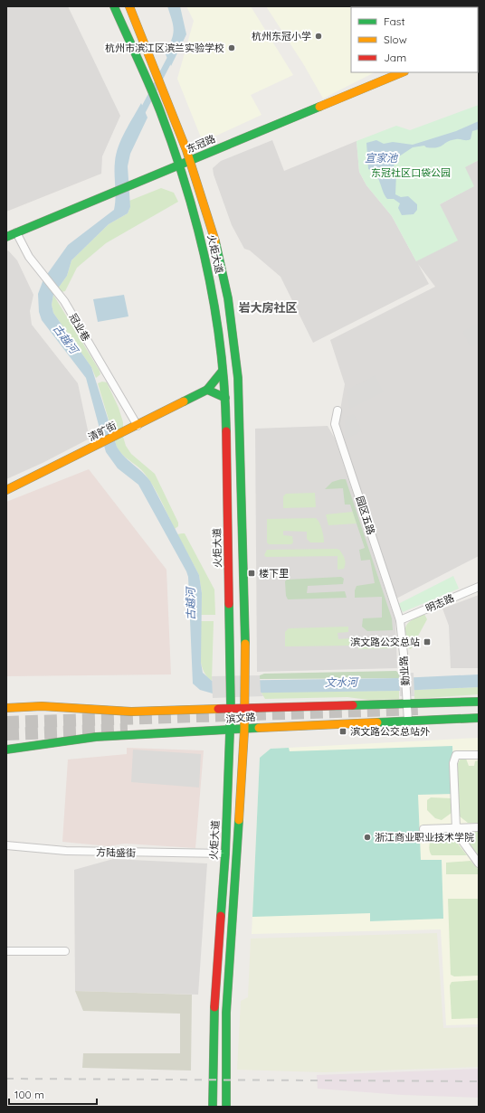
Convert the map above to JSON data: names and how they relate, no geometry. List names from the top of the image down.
{
  "streets": {
    "main road": [
      "东冠路",
      "火炬大道",
      "清旷街",
      "滨文路"
    ],
    "street": [
      "冠业巷",
      "园区五路",
      "明志路",
      "勤业路",
      "方陆盛街"
    ]
  },
  "crossings": [
    ["东冠路", "火炬大道"],
    ["东冠路", "冠业巷"],
    ["火炬大道", "清旷街"],
    ["火炬大道", "滨文路"],
    ["火炬大道", "方陆盛街"],
    ["冠业巷", "清旷街"],
    ["园区五路", "明志路"],
    ["园区五路", "勤业路"],
    ["明志路", "勤业路"],
    ["勤业路", "滨文路"]
  ],
  "districts": ["岩大房社区"],
  "water": ["宣家池", "古越河", "文水河"],
  "parks": ["东冠社区口袋公园"],
  "places": {
    "other": ["杭州东冠小学", "杭州市滨江区滨兰实验学校", "浙江商业职业技术学院"],
    "transit": ["楼下里", "滨文路公交总站", "滨文路公交总站外"]
  },
  "legend": ["Fast", "Slow", "Jam"],
  "scale_bar": "100 m"
}
